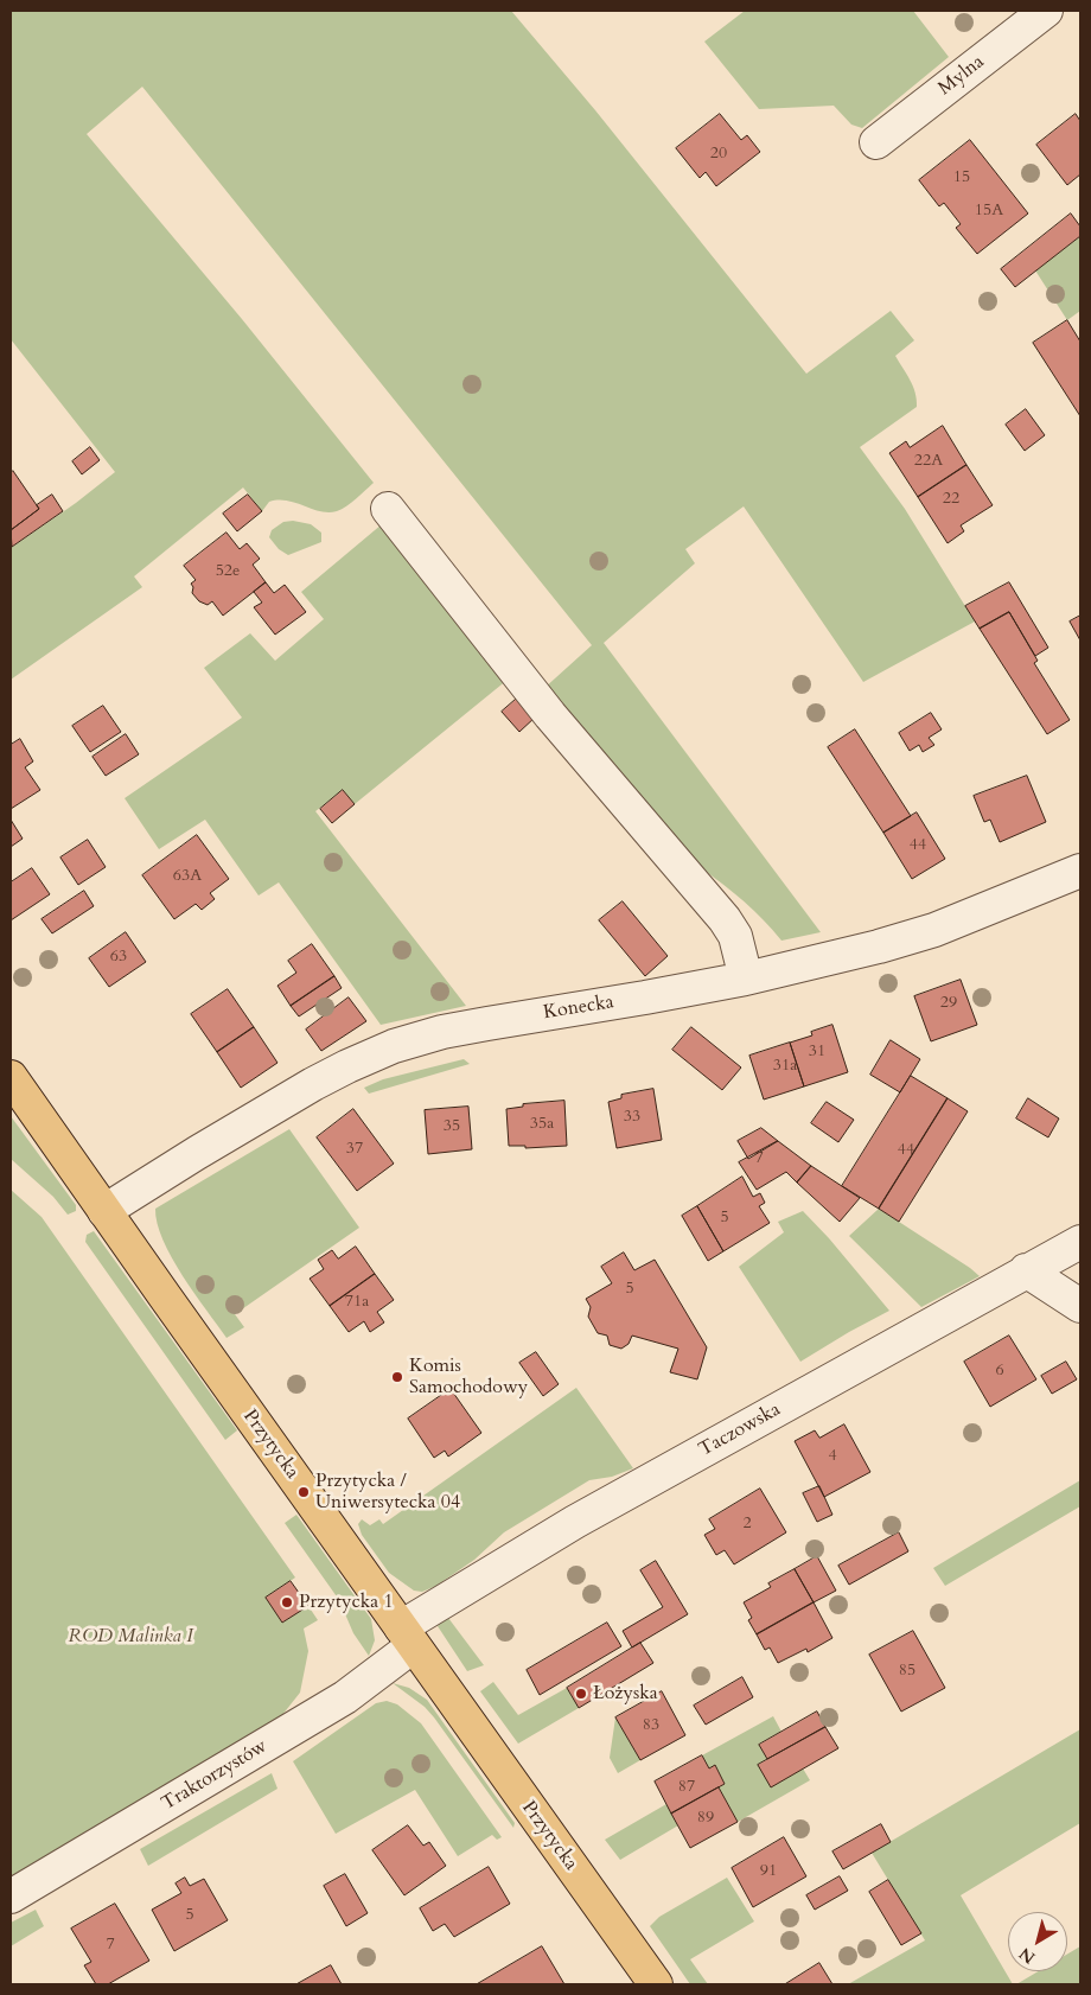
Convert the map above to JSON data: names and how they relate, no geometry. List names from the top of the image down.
{
  "streets": {
    "main road": ["Przytycka"],
    "street": [
      "Mylna",
      "Konecka",
      "Taczowska",
      "Traktorzystów"
    ]
  },
  "crossings": [
    ["Konecka", "Przytycka"],
    ["Taczowska", "Przytycka"],
    ["Taczowska", "Traktorzystów"],
    ["Przytycka", "Traktorzystów"]
  ],
  "parks": ["ROD Malinka I"],
  "places": [
    "Komis Samochodowy",
    "Przytycka / Uniwersytecka 04",
    "Przytycka 1",
    "Łożyska"
  ],
  "house_numbers": [
    "20",
    "15",
    "15A",
    "22A",
    "22",
    "52e",
    "44",
    "63A",
    "63",
    "29",
    "31",
    "31a",
    "33",
    "35a",
    "35",
    "37",
    "44",
    "7",
    "5",
    "5",
    "71a",
    "6",
    "4",
    "2",
    "85",
    "83",
    "87",
    "89",
    "91",
    "5",
    "7"
  ],
  "north": "bottom left"
}
